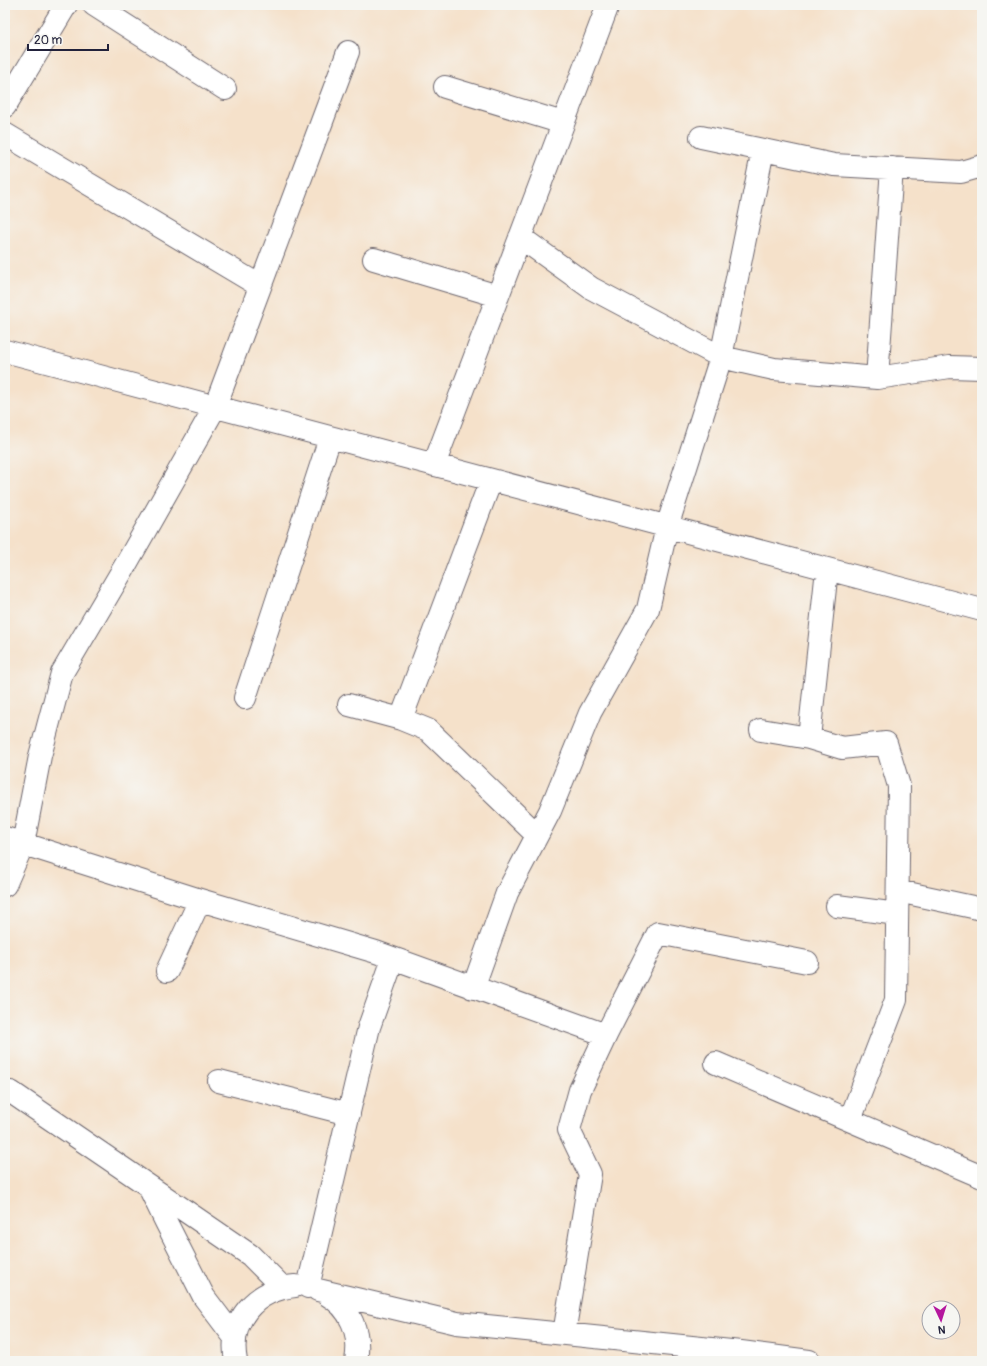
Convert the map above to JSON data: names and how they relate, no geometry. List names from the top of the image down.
{
  "scale_bar": "20 m",
  "north": "bottom"
}
